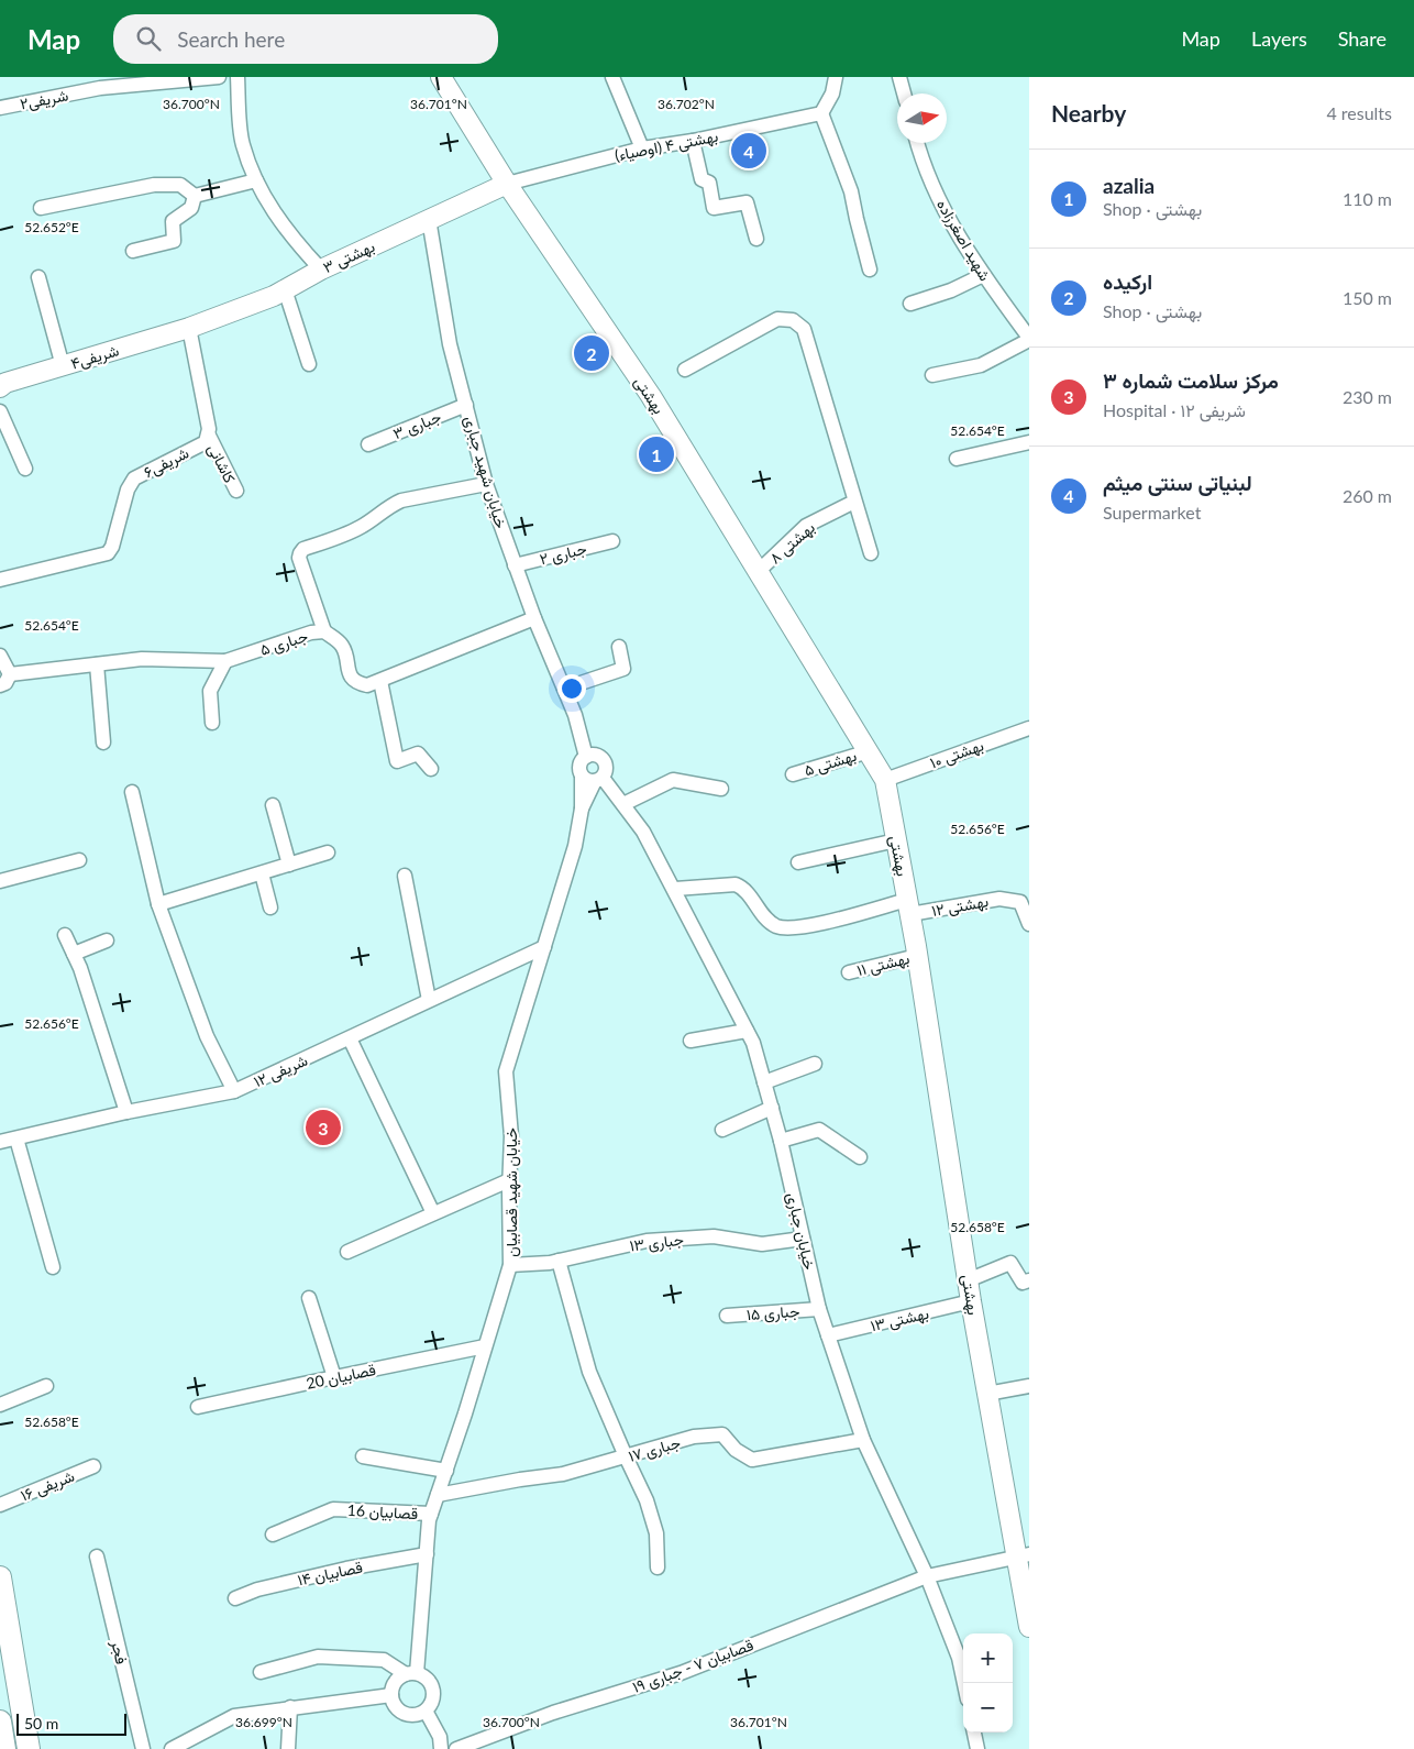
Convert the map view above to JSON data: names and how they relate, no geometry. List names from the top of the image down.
{
  "streets": {
    "main road": ["بهشتی ۳", "شریفی۴", "بهشتی"],
    "street": [
      "شریفی۲",
      "بهشتی ۴ (اوصیاء)",
      "شهید اصغرزاده",
      "جباری ۳",
      "شریفی۶",
      "کاشانی",
      "خیابان شهید جباری",
      "بهشتی ۸",
      "جباری ۲",
      "جباری ۵",
      "بهشتی ۱۰",
      "بهشتی ۵",
      "بهشتی ۱۲",
      "بهشتی ۱۱",
      "شریفی ۱۲",
      "خیابان شهید قصابیان",
      "خیابان جباری",
      "جباری ۱۳",
      "جباری ۱۵",
      "بهشتی ۱۳",
      "قصابیان 20",
      "جباری ۱۷",
      "شریفی ۱۶",
      "قصابیان 16",
      "قصابیان ۱۴",
      "فجر",
      "قصابيان ۷ - جباری ۱۹"
    ]
  },
  "crossings": [
    ["بهشتی ۴ (اوصیاء)", "بهشتی ۳"],
    ["بهشتی ۴ (اوصیاء)", "بهشتی"],
    ["بهشتی ۳", "شریفی۴"],
    ["بهشتی ۳", "بهشتی"],
    ["بهشتی ۳", "خیابان شهید جباری"],
    ["بهشتی", "بهشتی ۸"],
    ["بهشتی", "بهشتی ۱۰"],
    ["بهشتی", "بهشتی ۵"],
    ["بهشتی", "بهشتی ۱۲"],
    ["بهشتی", "بهشتی ۱۱"],
    ["بهشتی", "بهشتی ۱۳"],
    ["بهشتی", "قصابيان ۷ - جباری ۱۹"],
    ["جباری ۳", "خیابان شهید جباری"],
    ["شریفی۶", "کاشانی"],
    ["خیابان شهید جباری", "جباری ۲"],
    ["خیابان شهید جباری", "جباری ۵"],
    ["خیابان شهید جباری", "خیابان شهید قصابیان"],
    ["خیابان شهید جباری", "خیابان جباری"],
    ["شریفی ۱۲", "خیابان شهید قصابیان"],
    ["خیابان شهید قصابیان", "خیابان جباری"],
    ["خیابان شهید قصابیان", "جباری ۱۳"],
    ["خیابان شهید قصابیان", "قصابیان 20"],
    ["خیابان شهید قصابیان", "جباری ۱۷"],
    ["خیابان شهید قصابیان", "قصابیان 16"],
    ["خیابان شهید قصابیان", "قصابیان ۱۴"],
    ["خیابان جباری", "جباری ۱۳"],
    ["خیابان جباری", "جباری ۱۵"],
    ["خیابان جباری", "بهشتی ۱۳"],
    ["خیابان جباری", "جباری ۱۷"],
    ["خیابان جباری", "قصابيان ۷ - جباری ۱۹"]
  ],
  "scale_bar": "50 m",
  "north": "right",
  "page": {
    "header": "Map",
    "search": "Search here",
    "nav": ["Map", "Layers", "Share"],
    "heading": ["Nearby", "4 results"],
    "pins": [
      "4",
      "2",
      "1",
      "3"
    ],
    "list": [
      {
        "mark": "1",
        "name": "azalia",
        "note": "Shop · بهشتی",
        "value": "110 m"
      },
      {
        "mark": "2",
        "name": "ارکیده",
        "note": "Shop · بهشتی",
        "value": "150 m"
      },
      {
        "mark": "3",
        "name": "مرکز سلامت شماره ۳",
        "note": "Hospital · شریفی ۱۲",
        "value": "230 m"
      },
      {
        "mark": "4",
        "name": "لبنیاتی سنتی میثم",
        "note": "Supermarket",
        "value": "260 m"
      }
    ],
    "map_buttons": ["+", "−"],
    "scale": "50 m"
  },
  "coordinates": [
    "36.700°N",
    "36.701°N",
    "36.702°N",
    "52.652°E",
    "52.654°E",
    "52.656°E",
    "52.658°E",
    "36.699°N"
  ]
}
